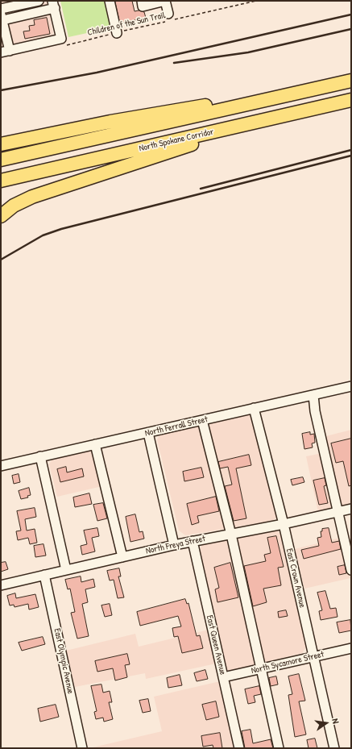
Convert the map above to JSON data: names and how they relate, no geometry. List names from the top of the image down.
{
  "streets": {
    "highway": ["North Spokane Corridor"],
    "street": [
      "North Ferrall Street",
      "North Freya Street",
      "East Crown Avenue",
      "East Queen Avenue",
      "East Olympic Avenue",
      "North Sycamore Street"
    ],
    "path": ["Children of the Sun Trail"]
  },
  "crossings": [
    ["North Ferrall Street", "East Crown Avenue"],
    ["North Freya Street", "East Crown Avenue"],
    ["North Freya Street", "East Queen Avenue"],
    ["North Freya Street", "East Olympic Avenue"],
    ["East Crown Avenue", "North Sycamore Street"],
    ["East Queen Avenue", "North Sycamore Street"]
  ],
  "north": "right"
}
